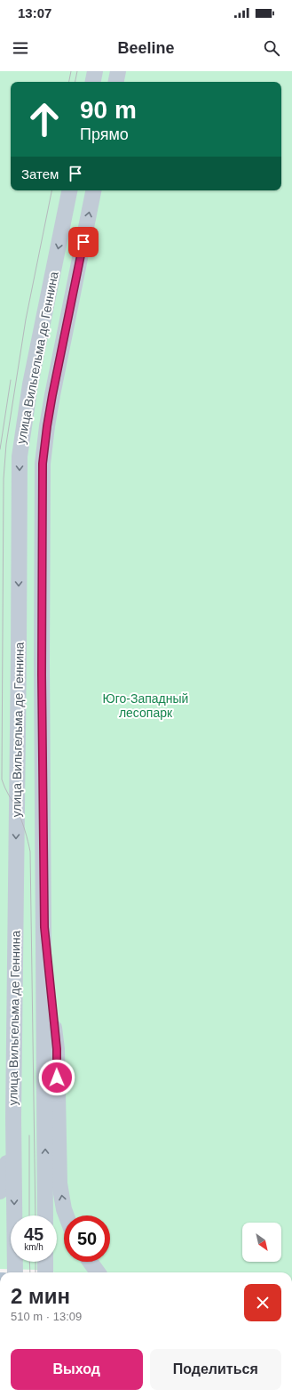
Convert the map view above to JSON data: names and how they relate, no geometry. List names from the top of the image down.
{
  "streets": {
    "main road": ["улица Вильгельма де Геннина"]
  },
  "parks": ["Юго-Западный лесопарк"],
  "north": "bottom right",
  "page": {
    "status": "13:07",
    "header": "Beeline",
    "turn": ["90 m", "Прямо"],
    "then": "Затем",
    "speed": "45 km/h",
    "limit": "50",
    "heading": ["2 мин", "510 m · 13:09"],
    "buttons": ["Выход", "Поделиться"]
  }
}
